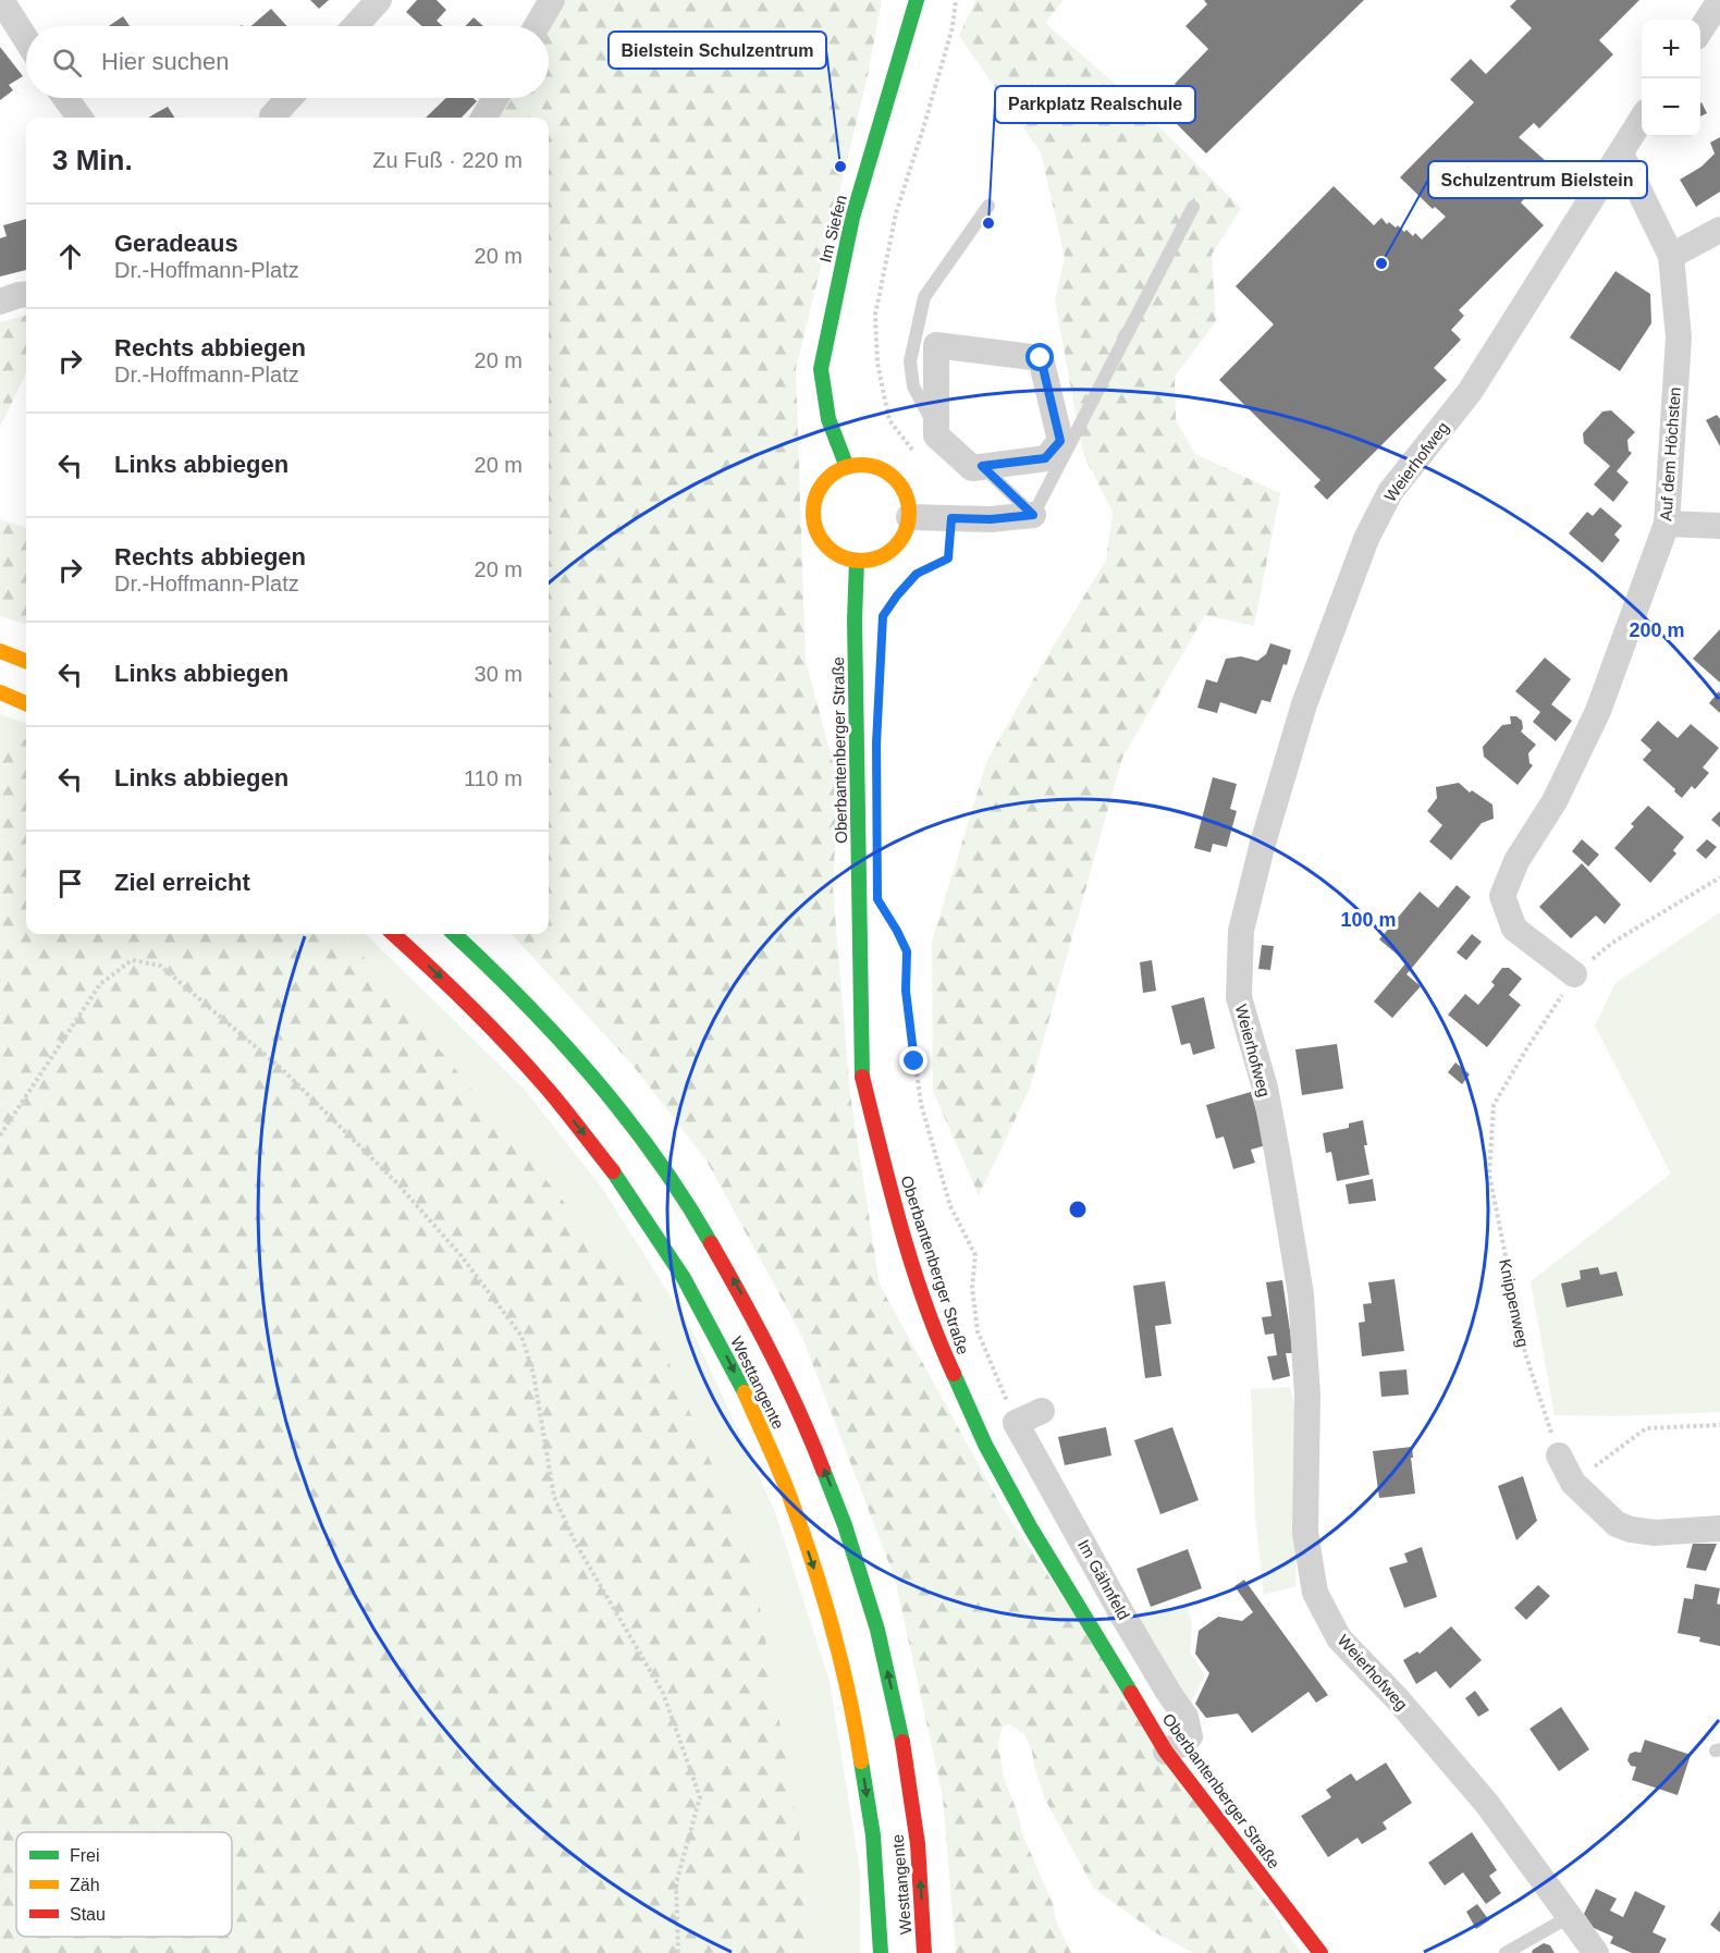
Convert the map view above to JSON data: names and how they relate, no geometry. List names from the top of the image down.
{
  "streets": {
    "main road": ["Im Siefen", "Oberbantenberger Straße", "Westtangente"],
    "street": ["Auf dem Höchsten", "Weierhofweg", "Im Gähnfeld"],
    "path": ["Knippenweg"]
  },
  "crossings": [
    ["Im Siefen", "Oberbantenberger Straße"],
    ["Auf dem Höchsten", "Weierhofweg"],
    ["Auf dem Höchsten", "Knippenweg"],
    ["Oberbantenberger Straße", "Im Gähnfeld"]
  ],
  "places": ["Bielstein Schulzentrum", "Parkplatz Realschule", "Schulzentrum Bielstein"],
  "legend": ["Frei", "Zäh", "Stau"],
  "page": {
    "map_buttons": ["+", "−"],
    "search": "Hier suchen",
    "heading": ["3 Min.", "Zu Fuß · 220 m"],
    "list": [
      ["Geradeaus", "Dr.-Hoffmann-Platz", "20 m"],
      ["Rechts abbiegen", "Dr.-Hoffmann-Platz", "20 m"],
      ["Links abbiegen", "20 m"],
      ["Rechts abbiegen", "Dr.-Hoffmann-Platz", "20 m"],
      ["Links abbiegen", "30 m"],
      ["Links abbiegen", "110 m"],
      "Ziel erreicht"
    ]
  },
  "rings": ["200 m", "100 m"]
}
